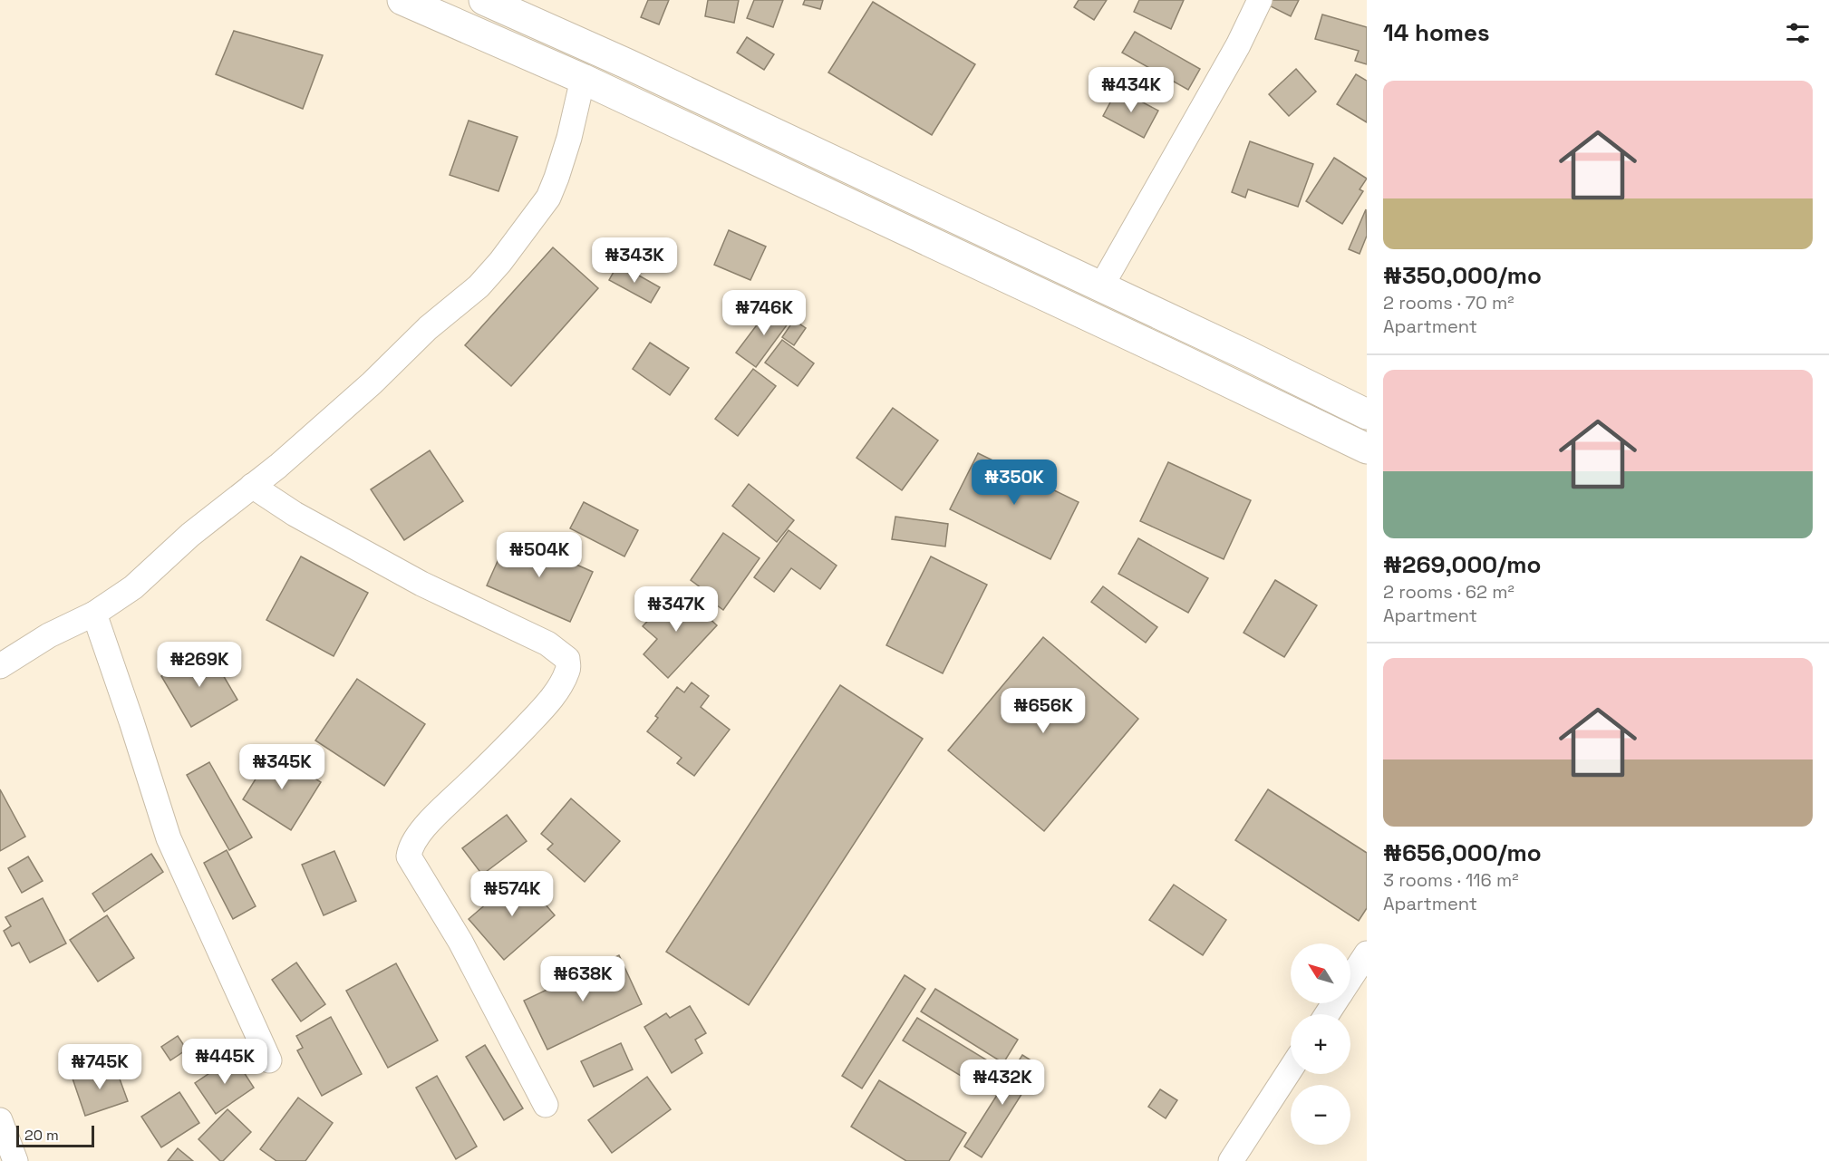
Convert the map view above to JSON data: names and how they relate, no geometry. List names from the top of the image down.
{
  "scale_bar": "20 m",
  "north": "top left",
  "page": {
    "heading": "14 homes",
    "list": [
      {
        "name": "₦350,000/mo",
        "note": "2 rooms · 70 m² · Apartment"
      },
      {
        "name": "₦269,000/mo",
        "note": "2 rooms · 62 m² · Apartment"
      },
      {
        "name": "₦656,000/mo",
        "note": "3 rooms · 116 m² · Apartment"
      }
    ],
    "price": [
      "₦434K",
      "₦343K",
      "₦746K",
      "₦350K",
      "₦504K",
      "₦347K",
      "₦269K",
      "₦656K",
      "₦345K",
      "₦574K",
      "₦638K",
      "₦445K",
      "₦745K",
      "₦432K"
    ],
    "map_buttons": ["+", "−"],
    "scale": "20 m"
  }
}
